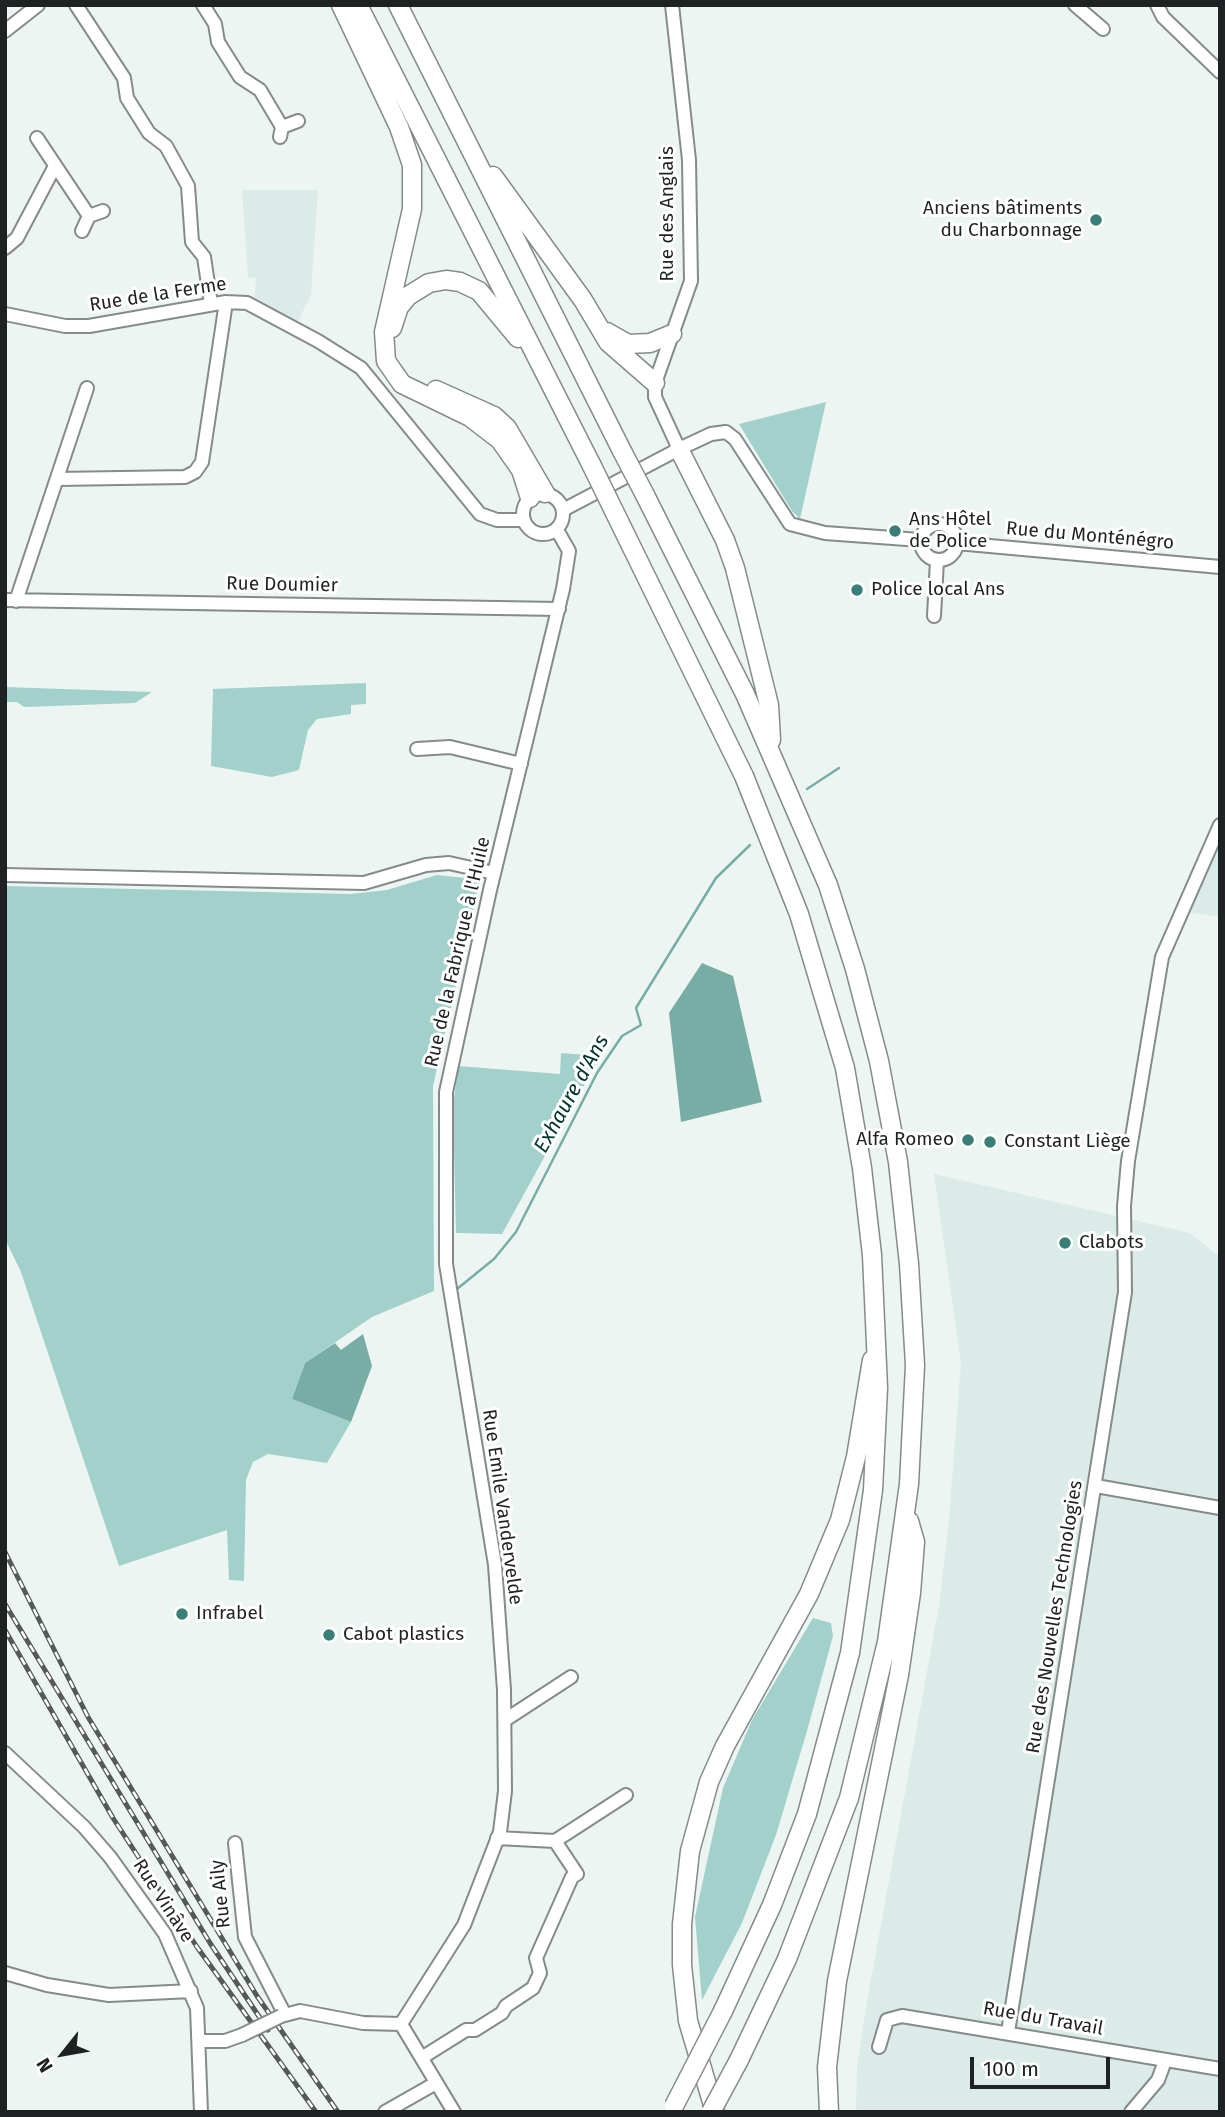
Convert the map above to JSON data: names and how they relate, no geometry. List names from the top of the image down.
{
  "streets": {
    "street": [
      "Rue des Anglais",
      "Rue de la Ferme",
      "Rue du Monténégro",
      "Rue Doumier",
      "Rue de la Fabrique à l'Huile",
      "Rue Emile Vandervelde",
      "Rue des Nouvelles Technologies",
      "Rue Aily",
      "Rue Vinâve",
      "Rue du Travail"
    ]
  },
  "crossings": [
    ["Rue de la Ferme", "Rue de la Fabrique à l'Huile"],
    ["Rue Doumier", "Rue de la Fabrique à l'Huile"],
    ["Rue de la Fabrique à l'Huile", "Rue Emile Vandervelde"],
    ["Rue des Nouvelles Technologies", "Rue du Travail"]
  ],
  "water": ["Exhaure d'Ans"],
  "places": [
    "Anciens bâtiments du Charbonnage",
    "Ans Hôtel de Police",
    "Police local Ans",
    "Alfa Romeo",
    "Constant Liège",
    "Clabots",
    "Infrabel",
    "Cabot plastics"
  ],
  "scale_bar": "100 m",
  "north": "bottom left"
}
